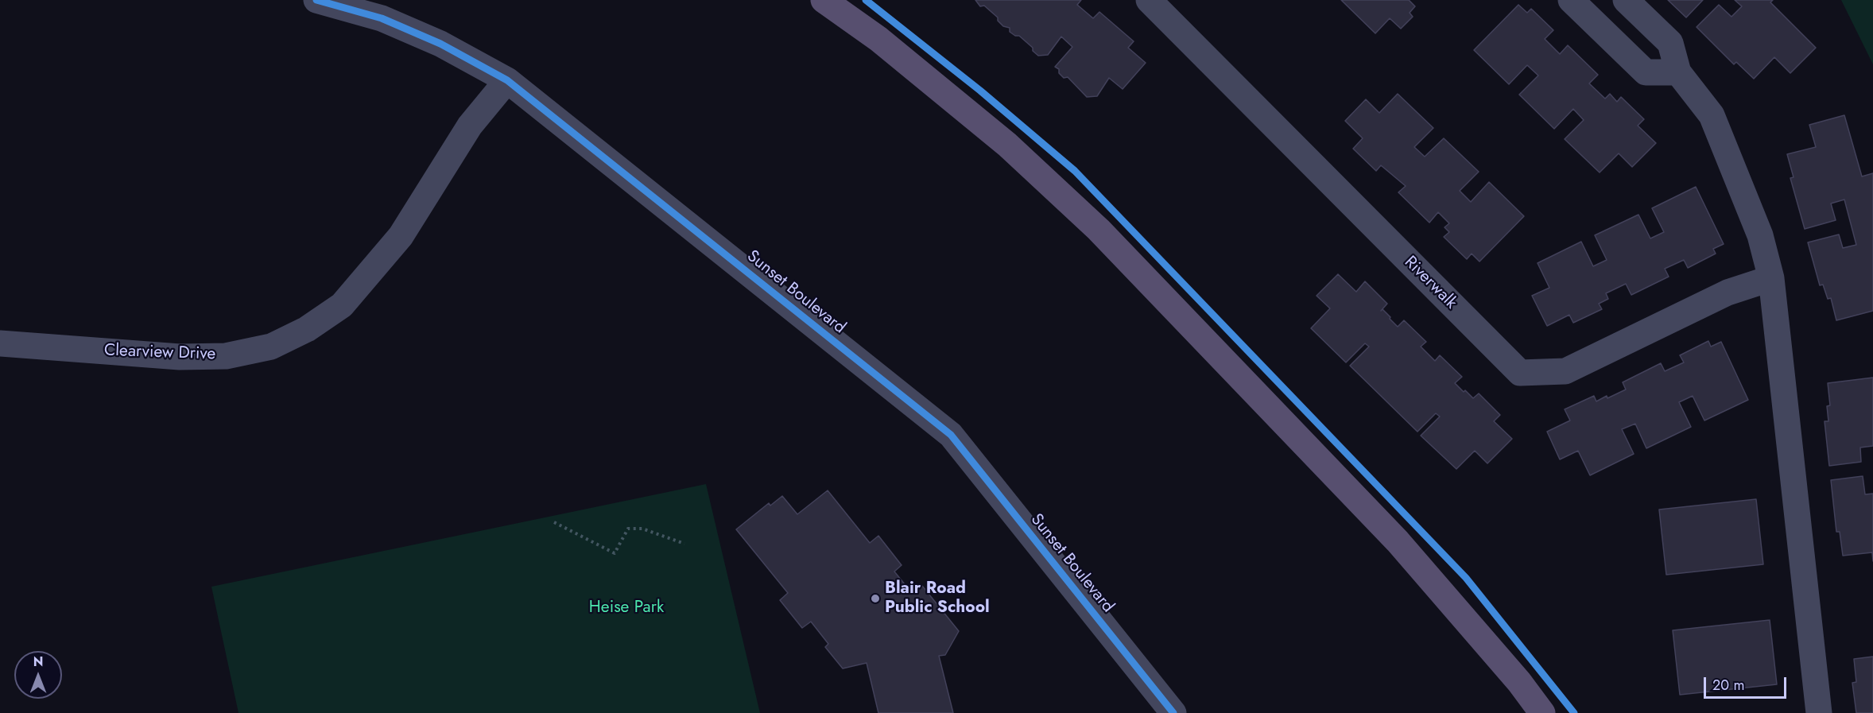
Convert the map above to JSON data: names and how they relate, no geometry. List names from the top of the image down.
{
  "streets": {
    "street": ["Riverwalk", "Sunset Boulevard", "Clearview Drive"]
  },
  "crossings": [
    ["Sunset Boulevard", "Clearview Drive"]
  ],
  "parks": ["Heise Park"],
  "places": ["Blair Road Public School"],
  "scale_bar": "20 m",
  "north": "top"
}
